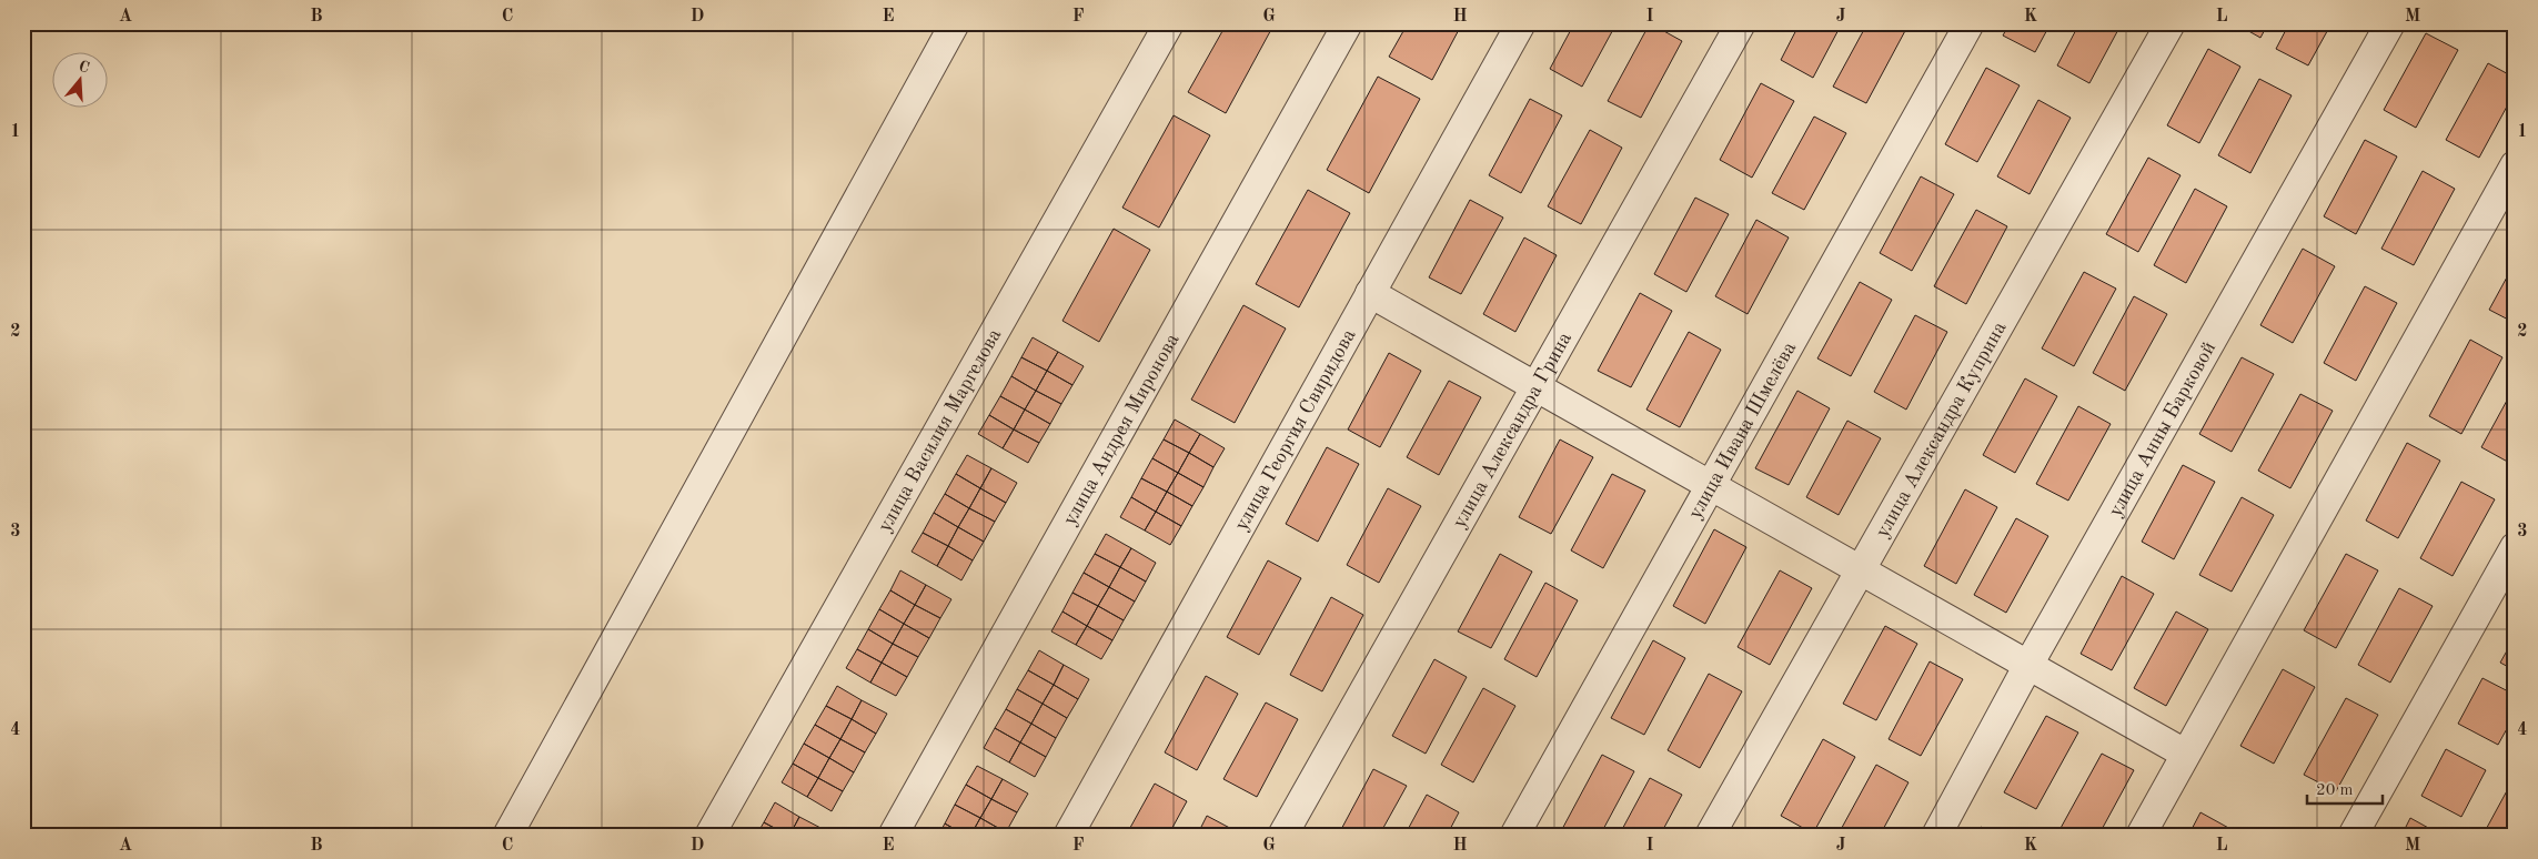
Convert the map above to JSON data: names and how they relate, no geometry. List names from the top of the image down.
{
  "streets": {
    "street": [
      "улица Александра Грина",
      "улица Анны Барковой",
      "улица Василия Маргелова",
      "улица Андрея Миронова",
      "улица Георгия Свиридова",
      "улица Ивана Шмелёва",
      "улица Александра Куприна"
    ]
  },
  "scale_bar": "20 m",
  "north": "top",
  "grid": {
    "columns": [
      "A",
      "B",
      "C",
      "D",
      "E",
      "F",
      "G",
      "H",
      "I",
      "J",
      "K",
      "L",
      "M"
    ],
    "rows": [
      "1",
      "2",
      "3",
      "4"
    ]
  }
}
